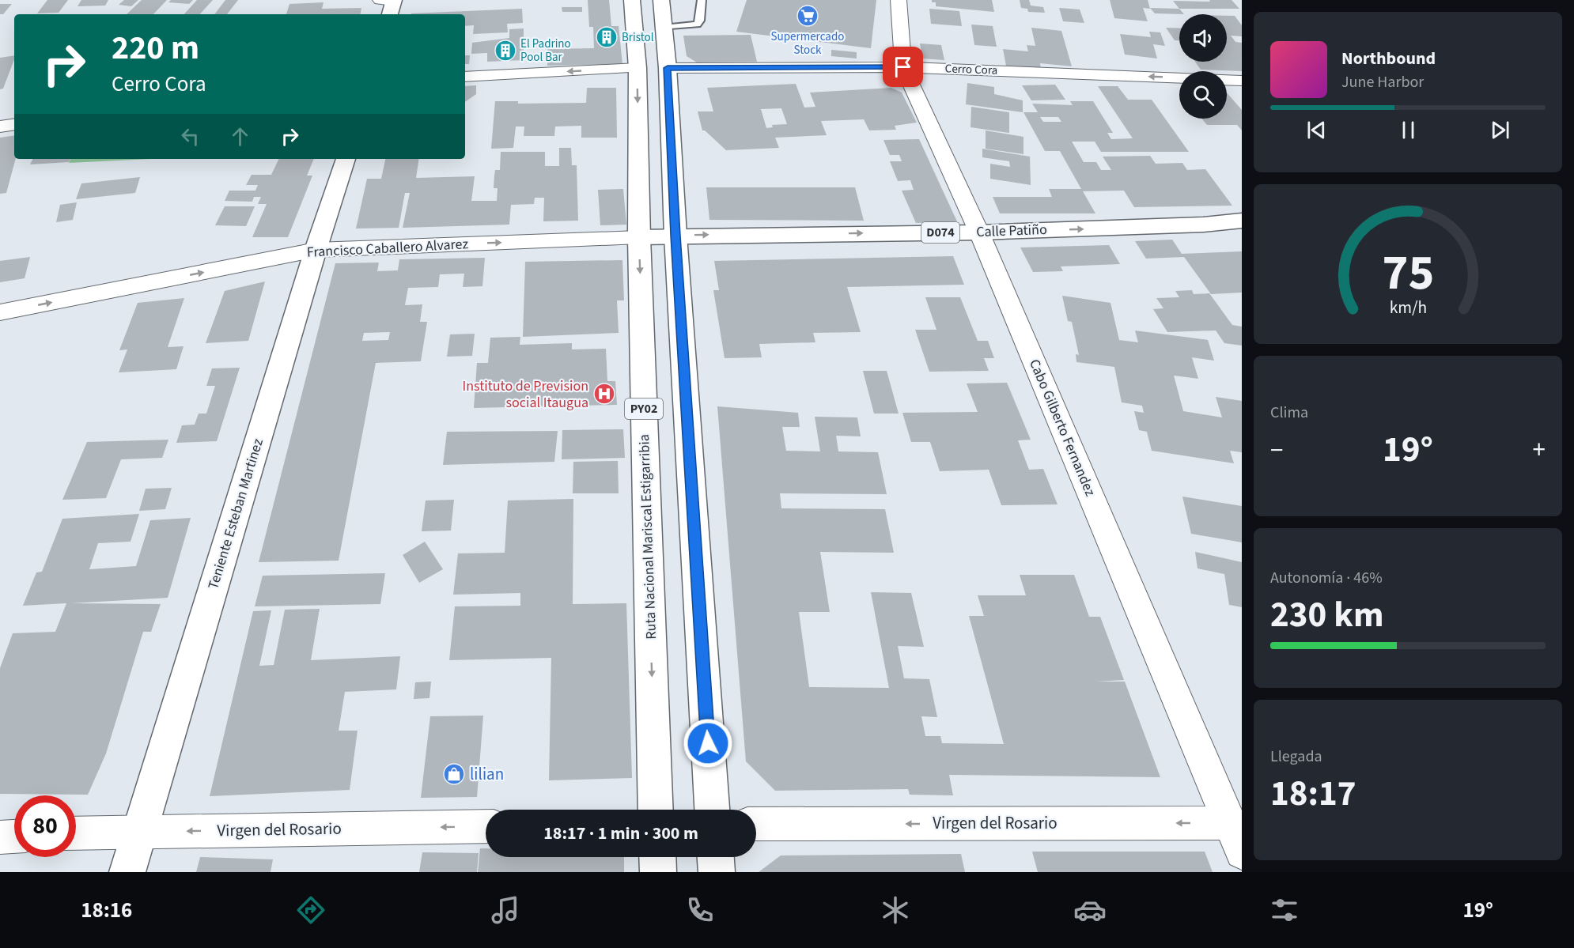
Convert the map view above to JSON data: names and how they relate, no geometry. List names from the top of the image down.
{
  "streets": {
    "main road": [
      "Calle Patiño",
      "D074",
      "PY02",
      "Teniente Esteban Martinez",
      "Ruta Nacional Mariscal Estigarribia"
    ],
    "street": [
      "Cerro Cora",
      "Francisco Caballero Alvarez",
      "Cabo Gilberto Fernandez",
      "Virgen del Rosario"
    ]
  },
  "crossings": [
    ["Cerro Cora", "Cabo Gilberto Fernandez"],
    ["Calle Patiño", "Francisco Caballero Alvarez"],
    ["Calle Patiño", "Cabo Gilberto Fernandez"],
    ["Calle Patiño", "Ruta Nacional Mariscal Estigarribia"],
    ["Francisco Caballero Alvarez", "Teniente Esteban Martinez"],
    ["Francisco Caballero Alvarez", "Ruta Nacional Mariscal Estigarribia"],
    ["Cabo Gilberto Fernandez", "Virgen del Rosario"],
    ["Teniente Esteban Martinez", "Virgen del Rosario"]
  ],
  "one_way": [
    "Cerro Cora",
    "Calle Patiño",
    "Francisco Caballero Alvarez",
    "Virgen del Rosario"
  ],
  "places": {
    "supermarket": ["Supermercado Stock"],
    "building": ["Bristol", "El Padrino Pool Bar"],
    "hospital": ["Instituto de Prevision social Itaugua"],
    "shop": ["lilian"]
  },
  "page": {
    "turn": ["220 m", "Cerro Cora"],
    "song": ["Northbound", "June Harbor"],
    "tile": [
      "Clima",
      ["Autonomía · 46%", "230 km"],
      ["Llegada", "18:17"]
    ],
    "heat": ["−", "19°", "+"],
    "limit": "80",
    "trip": "18:17 · 1 min · 300 m",
    "tabs": ["18:16", "19°"],
    "gauge": ["75", "km/h"]
  }
}
